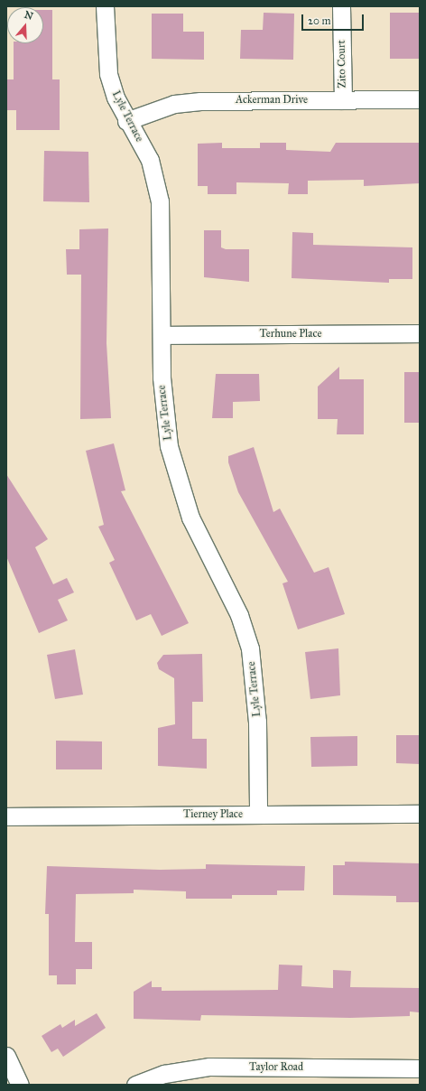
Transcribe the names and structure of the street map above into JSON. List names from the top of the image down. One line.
{"streets":{"street":["Zito Court","Ackerman Drive","Lyle Terrace","Terhune Place","Tierney Place","Taylor Road"]},"crossings":[["Zito Court","Ackerman Drive"],["Ackerman Drive","Lyle Terrace"],["Lyle Terrace","Terhune Place"],["Lyle Terrace","Tierney Place"]],"scale_bar":"20 m","north":"top"}
